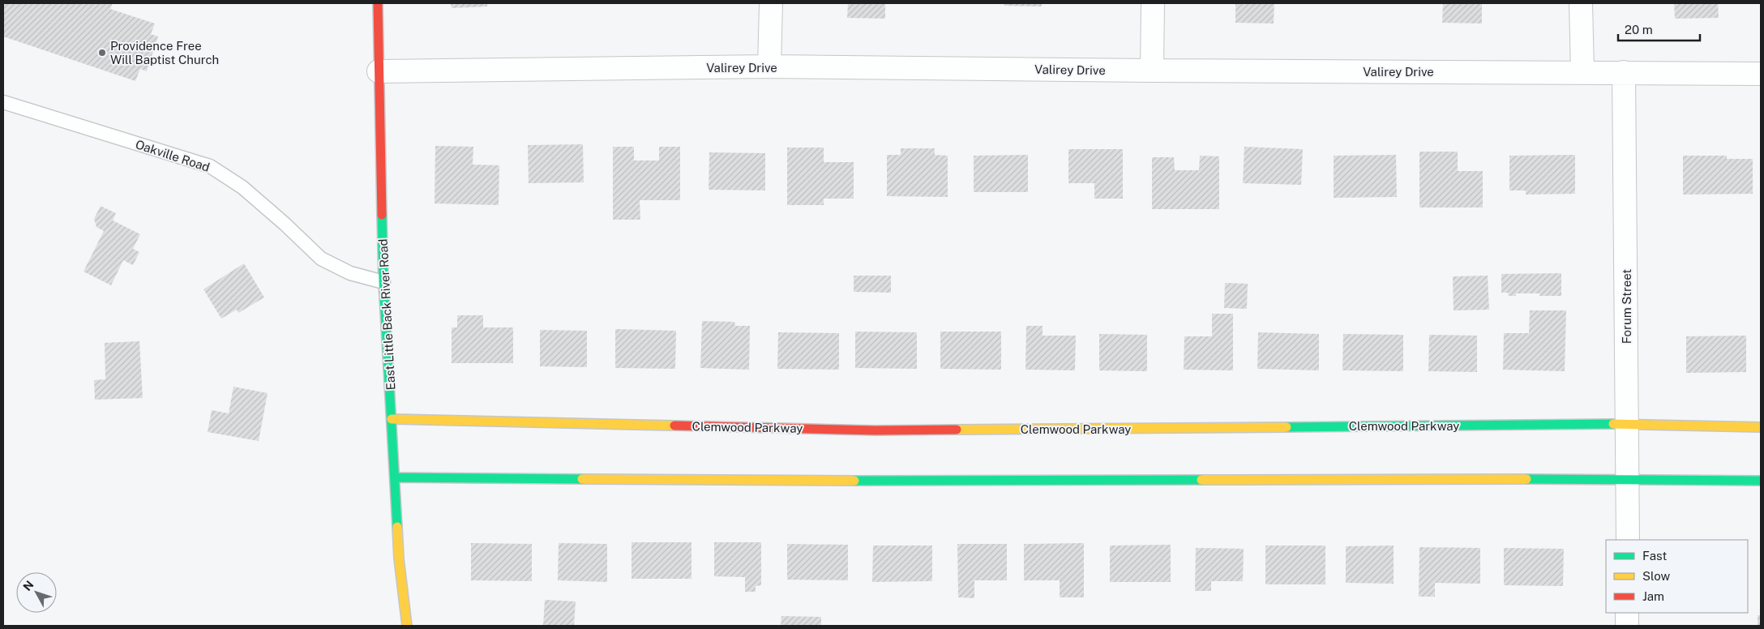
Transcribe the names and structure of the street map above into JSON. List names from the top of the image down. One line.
{"streets":{"street":["Valirey Drive","Forum Street","East Little Back River Road","Clemwood Parkway"],"lane":["Oakville Road"]},"crossings":[["Valirey Drive","Forum Street"],["Valirey Drive","East Little Back River Road"],["Oakville Road","East Little Back River Road"],["Forum Street","Clemwood Parkway"],["East Little Back River Road","Clemwood Parkway"]],"places":["Providence Free Will Baptist Church"],"legend":["Fast","Slow","Jam"],"scale_bar":"20 m","north":"top left"}
